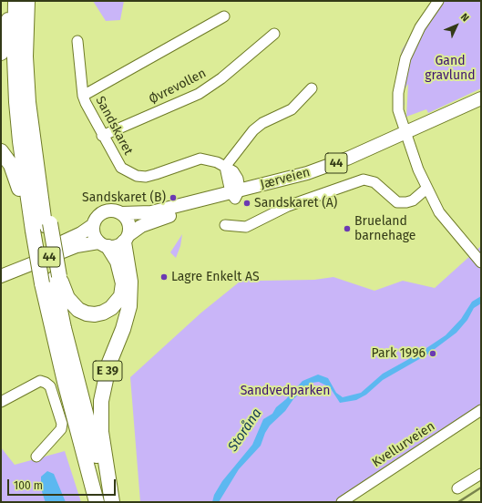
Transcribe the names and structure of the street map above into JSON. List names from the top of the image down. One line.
{"streets":{"highway":["E 39"],"main road":["44","Jærveien"],"street":["Øvrevollen","Sandskaret","Kvellurveien"]},"crossings":[["Øvrevollen","Sandskaret"],["Sandskaret","Jærveien"],["44","Jærveien"],["44","E 39"],["Jærveien","E 39"]],"water":["Storåna"],"parks":["Gand gravlund","Sandvedparken"],"places":["Sandskaret (B)","Sandskaret (A)","Brueland barnehage","Lagre Enkelt AS","Park 1996"],"scale_bar":"100 m","north":"top right"}
